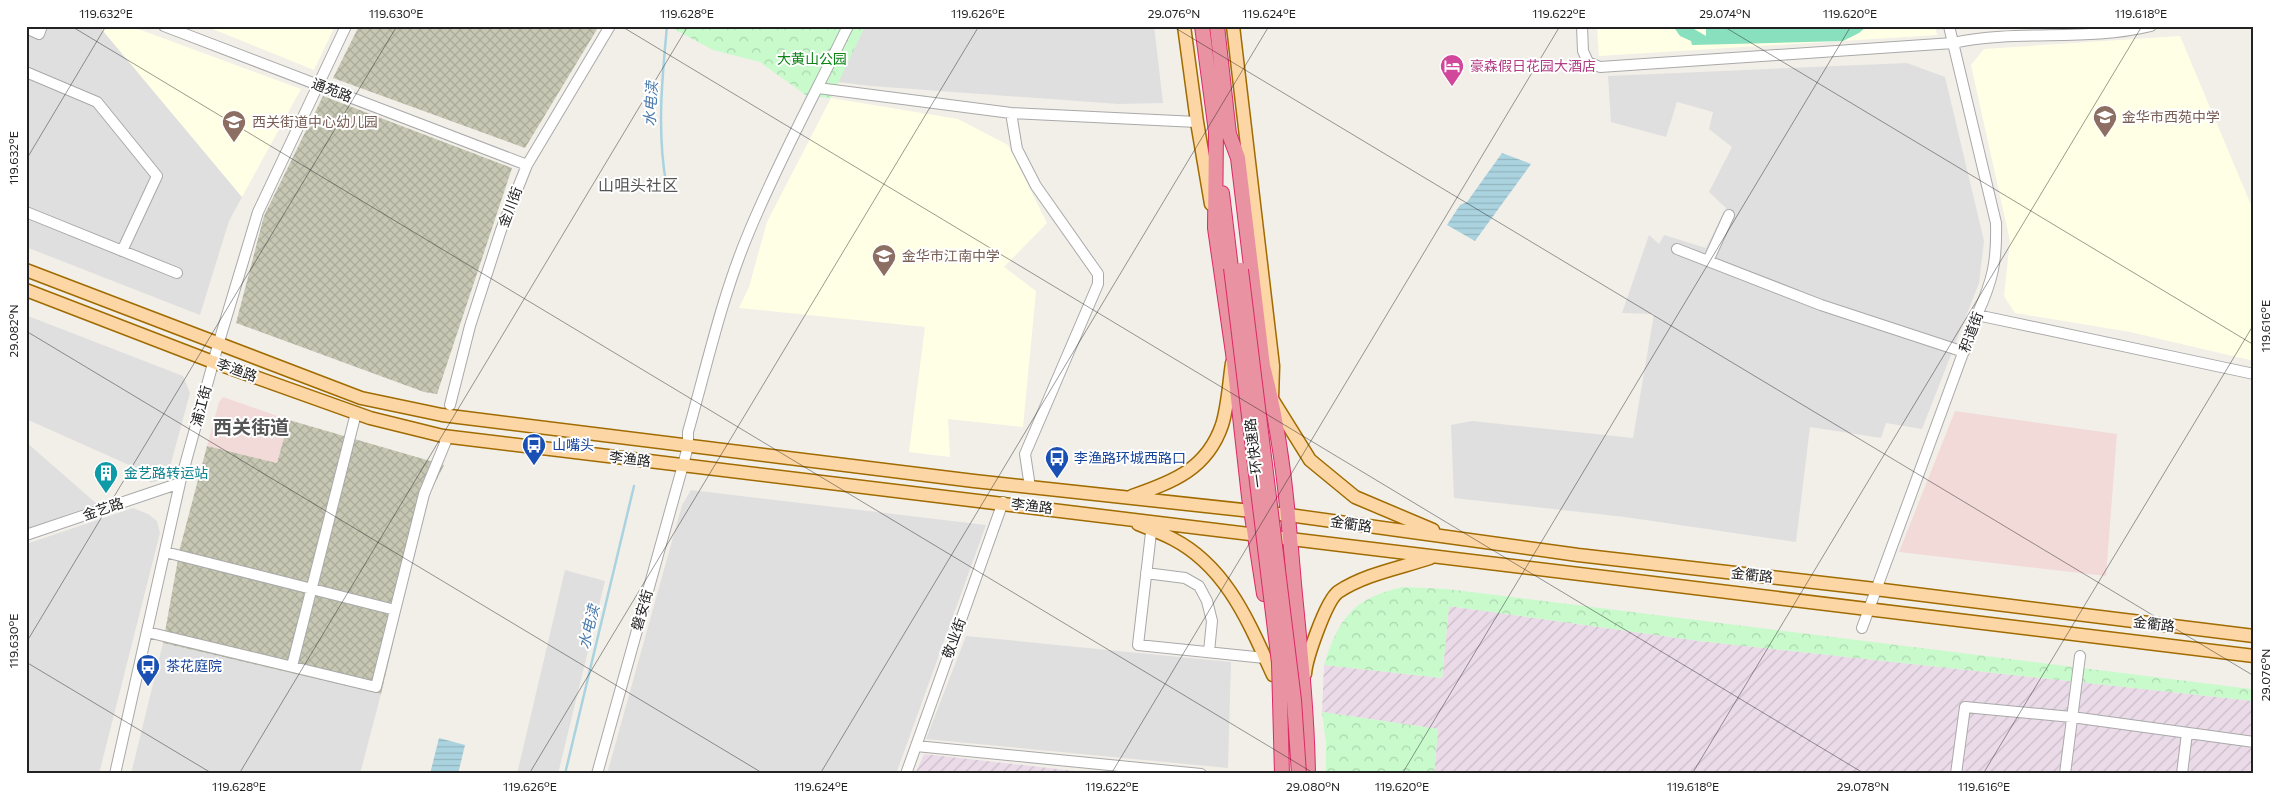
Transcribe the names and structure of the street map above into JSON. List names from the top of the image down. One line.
{"streets":{"highway":["一环快速路"],"main road":["李渔路","金衢路"],"street":["通苑路","金川街","积道街","浦江街","金艺路","磐安街","敬业街"]},"crossings":[["通苑路","金川街"],["通苑路","浦江街"],["积道街","金衢路"],["李渔路","浦江街"],["李渔路","金衢路"],["李渔路","磐安街"],["李渔路","敬业街"],["浦江街","金艺路"]],"districts":["山咀头社区","西关街道"],"water":["水电渎"],"parks":["大黄山公园"],"places":{"hotel":["豪森假日花园大酒店"],"school or university":["金华市西苑中学","西关街道中心幼儿园","金华市江南中学"],"bus stop":["山嘴头","李渔路环城西路口","茶花庭院"],"building":["金艺路转运站"]},"coordinates":["119.632°E","119.630°E","119.628°E","119.626°E","29.076°N","119.624°E","119.622°E","29.074°N","119.620°E","119.618°E","119.616°E","29.082°N","29.080°N","29.078°N"]}
